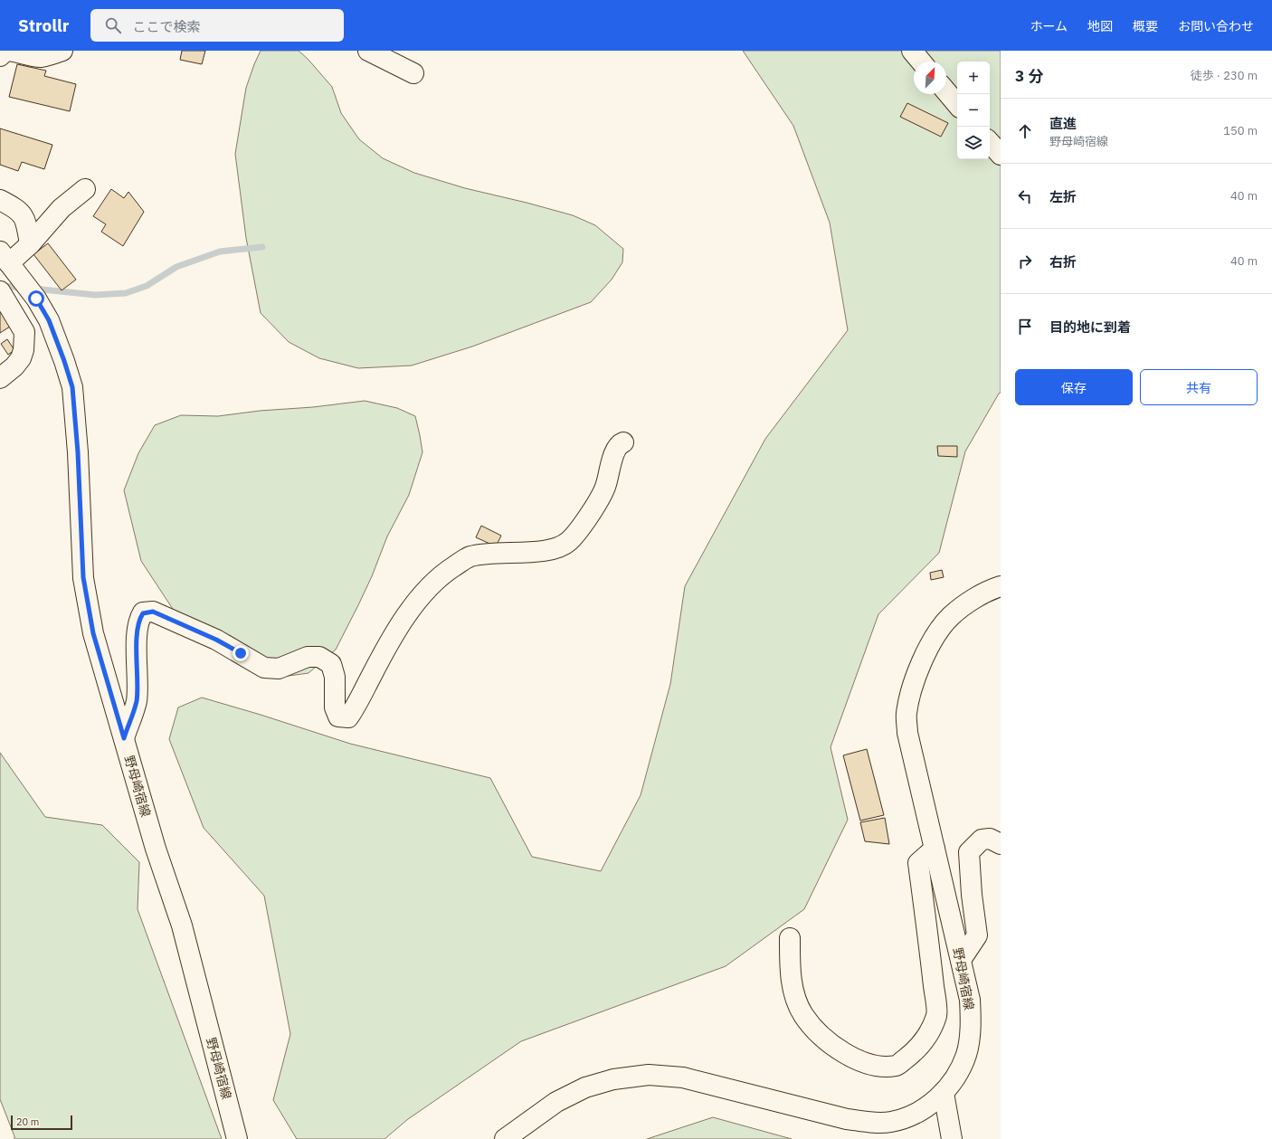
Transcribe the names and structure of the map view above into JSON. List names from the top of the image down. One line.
{"streets":{"main road":["野母崎宿線"]},"scale_bar":"20 m","north":"top right","page":{"header":"Strollr","search":"ここで検索","nav":["ホーム","地図","概要","お問い合わせ"],"heading":["3 分","徒歩 · 230 m"],"map_buttons":["+","−"],"list":[["直進","野母崎宿線","150 m"],["左折","40 m"],["右折","40 m"],"目的地に到着"],"buttons":["保存","共有"],"scale":"20 m"}}
